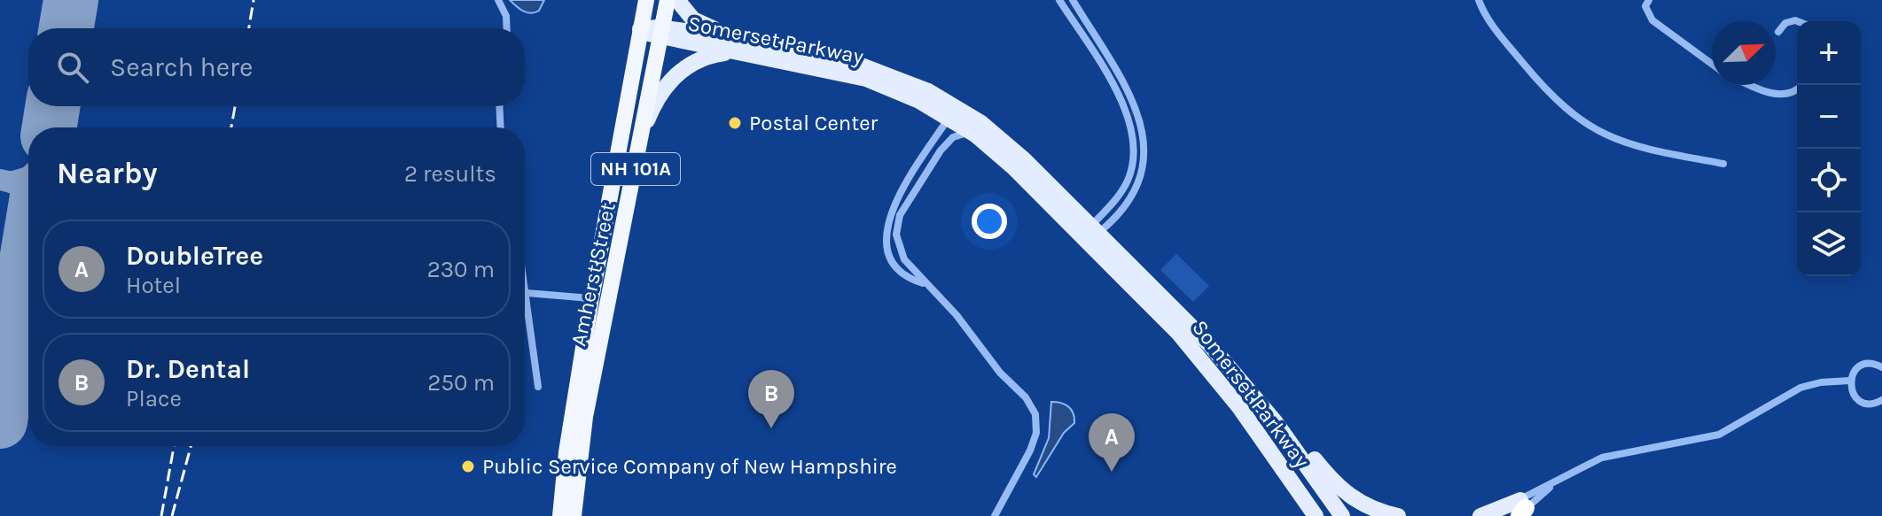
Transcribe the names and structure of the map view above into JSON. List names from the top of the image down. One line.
{"streets":{"highway":["NH 101A","Amherst Street"],"main road":["Somerset Parkway"]},"crossings":[["Somerset Parkway","Amherst Street"]],"places":["Postal Center","Public Service Company of New Hampshire"],"north":"top right","page":{"map_buttons":["+","−"],"search":"Search here","heading":["Nearby","2 results"],"list":[{"mark":"A","name":"DoubleTree","note":"Hotel","value":"230 m"},{"mark":"B","name":"Dr. Dental","note":"Place","value":"250 m"}],"pins":["B","A"]}}
